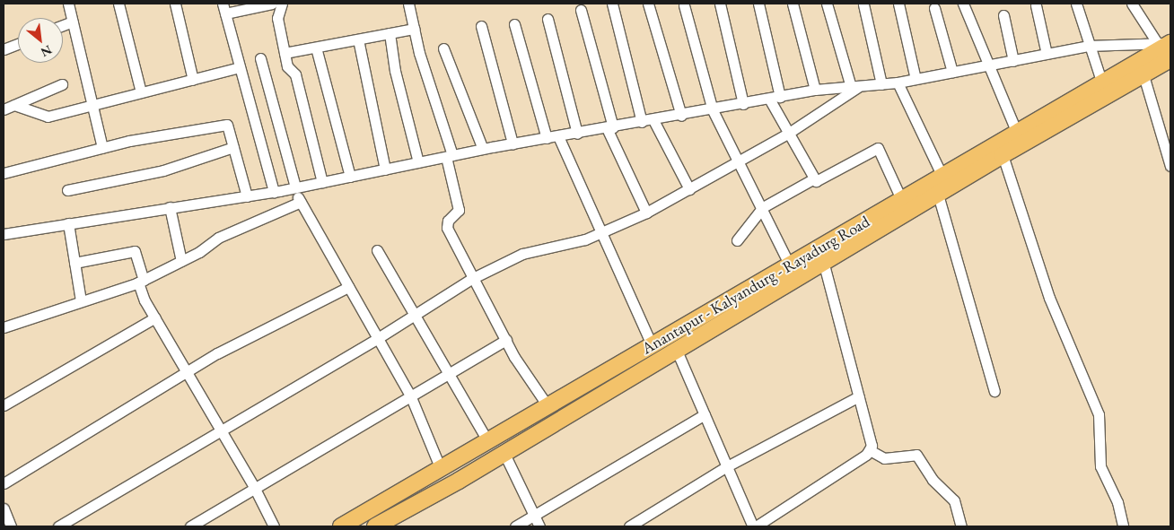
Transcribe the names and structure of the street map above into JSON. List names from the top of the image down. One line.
{"streets":{"highway":["Anantapur - Kalyandurg - Rayadurg Road"]},"north":"bottom right"}
